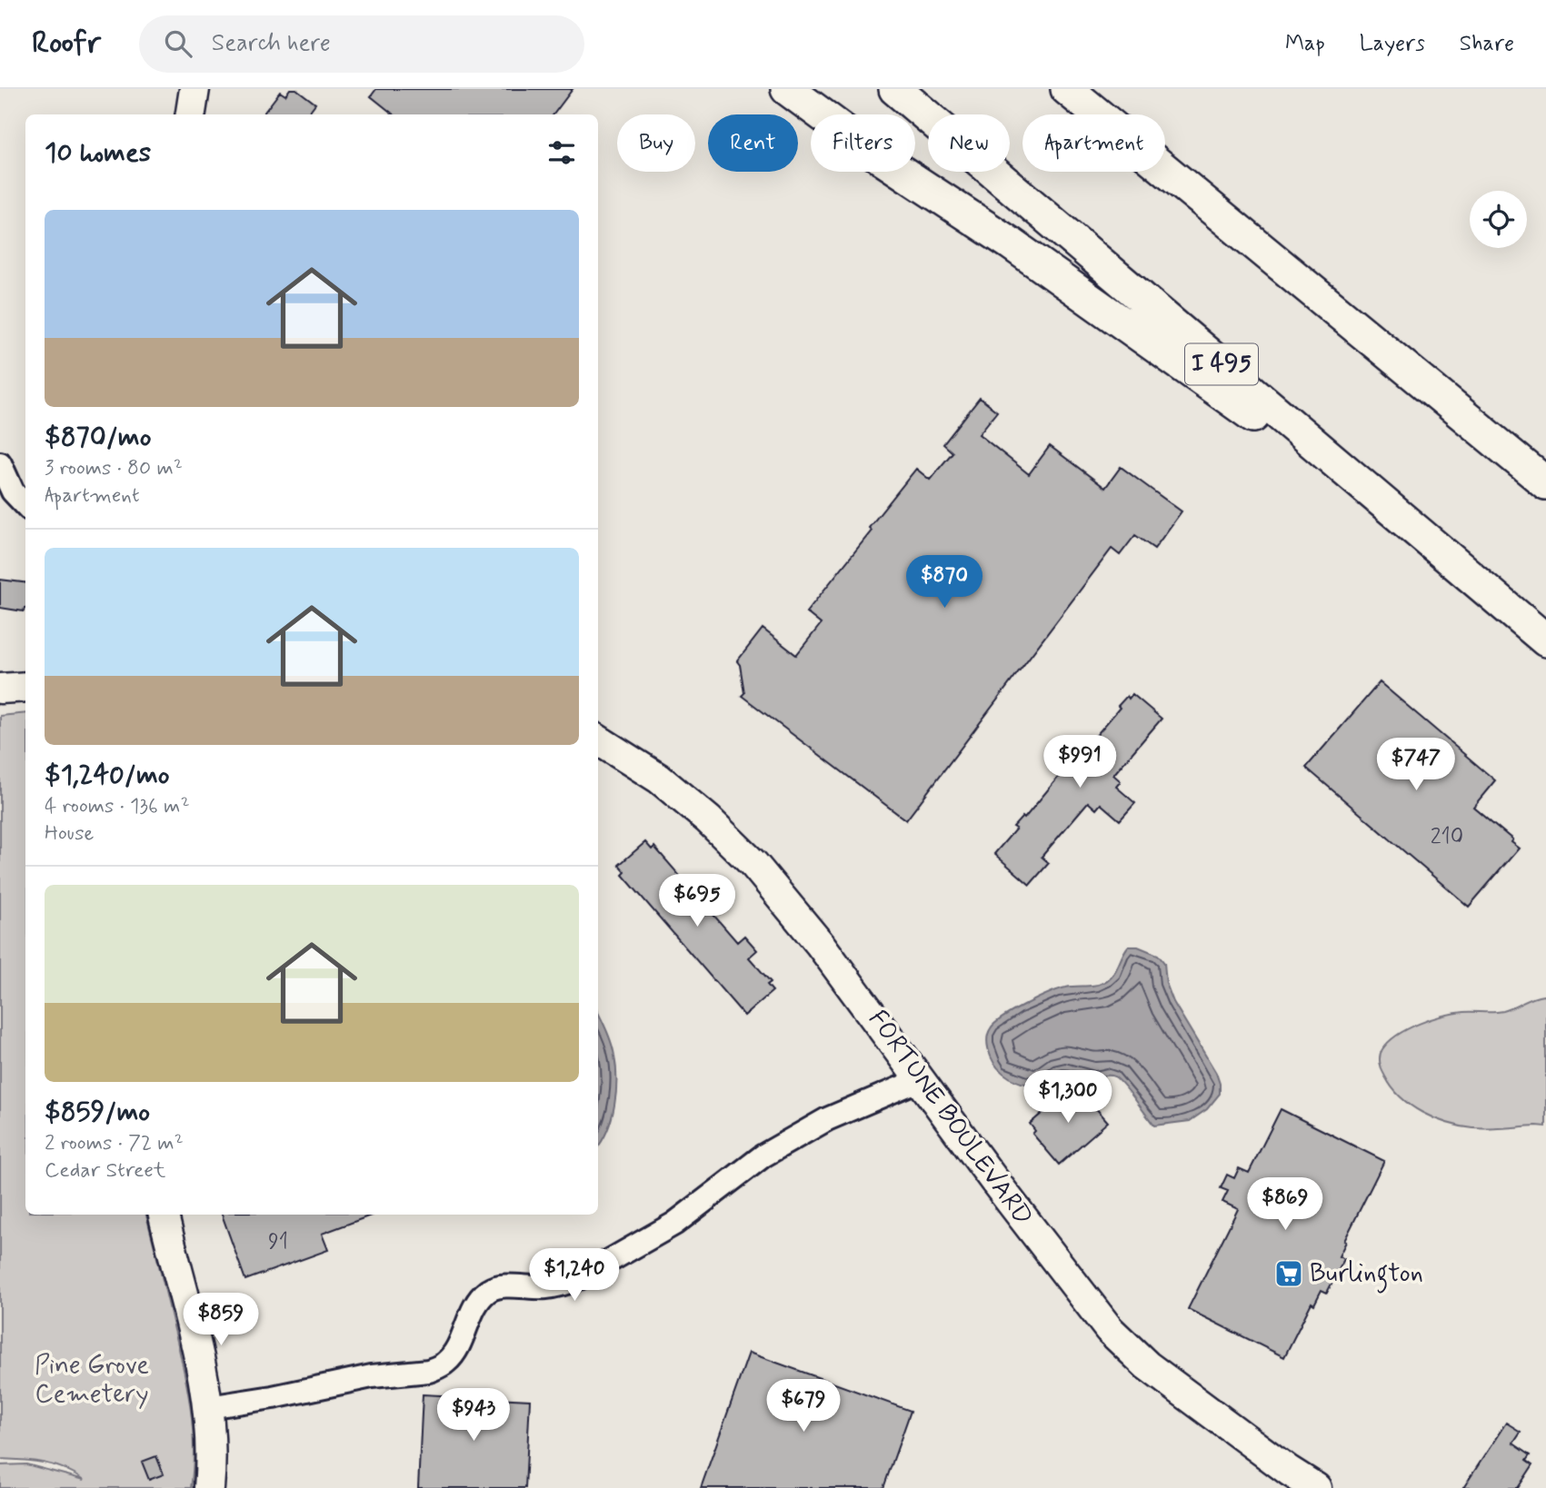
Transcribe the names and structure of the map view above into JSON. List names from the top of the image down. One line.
{"streets":{"highway":["I 495"],"main road":["FORTUNE BOULEVARD"]},"parks":["Pine Grove Cemetery"],"places":{"supermarket":["Burlington"]},"house_numbers":["210","91"],"page":{"header":"Roofr","search":"Search here","nav":["Map","Layers","Share"],"chip":["Buy","Rent","Filters","New","Apartment"],"heading":"10 homes","list":[{"name":"$870/mo","note":"3 rooms · 80 m² · Apartment"},{"name":"$1,240/mo","note":"4 rooms · 136 m² · House"},{"name":"$859/mo","note":"2 rooms · 72 m² · Cedar Street"}],"price":["$870","$991","$747","$695","$1,300","$869","$1,240","$859","$679","$943"]}}
